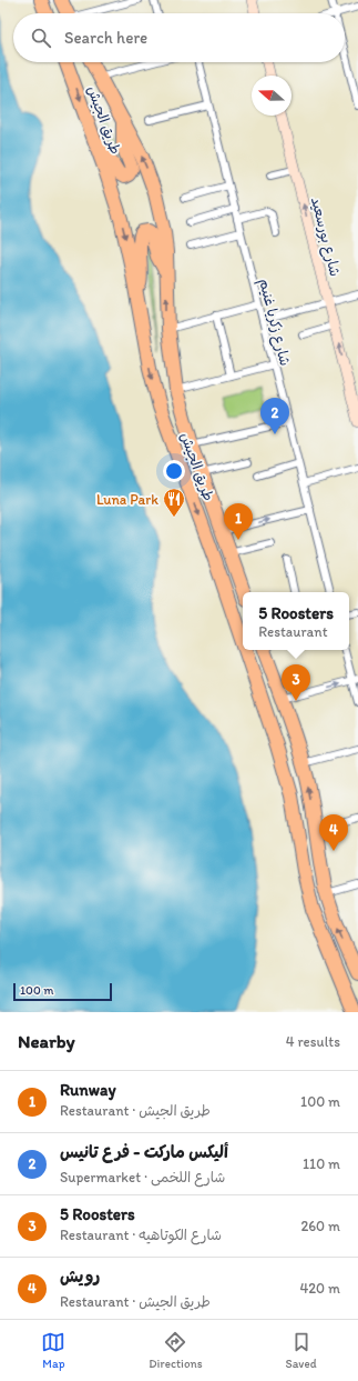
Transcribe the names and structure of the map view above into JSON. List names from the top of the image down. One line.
{"streets":{"highway":["طريق الجيش"],"main road":["شارع بورسعيد"],"street":["شارع زكريا غنيم"]},"one_way":["شارع بورسعيد"],"places":{"restaurant":["Luna Park"]},"scale_bar":"100 m","north":"left","page":{"search":"Search here","pins":["2","1","3","4"],"popup":["5 Roosters","Restaurant"],"scale":"100 m","heading":["Nearby","4 results"],"list":[{"mark":"1","name":"Runway","note":"Restaurant · طريق الجيش","value":"100 m"},{"mark":"2","name":"أليكس ماركت - فرع تانيس","note":"Supermarket · شارع اللخمى","value":"110 m"},{"mark":"3","name":"5 Roosters","note":"Restaurant · شارع الكوتاهيه","value":"260 m"},{"mark":"4","name":"رويش","note":"Restaurant · طريق الجيش","value":"420 m"}],"nav":["Map","Directions","Saved"]}}
